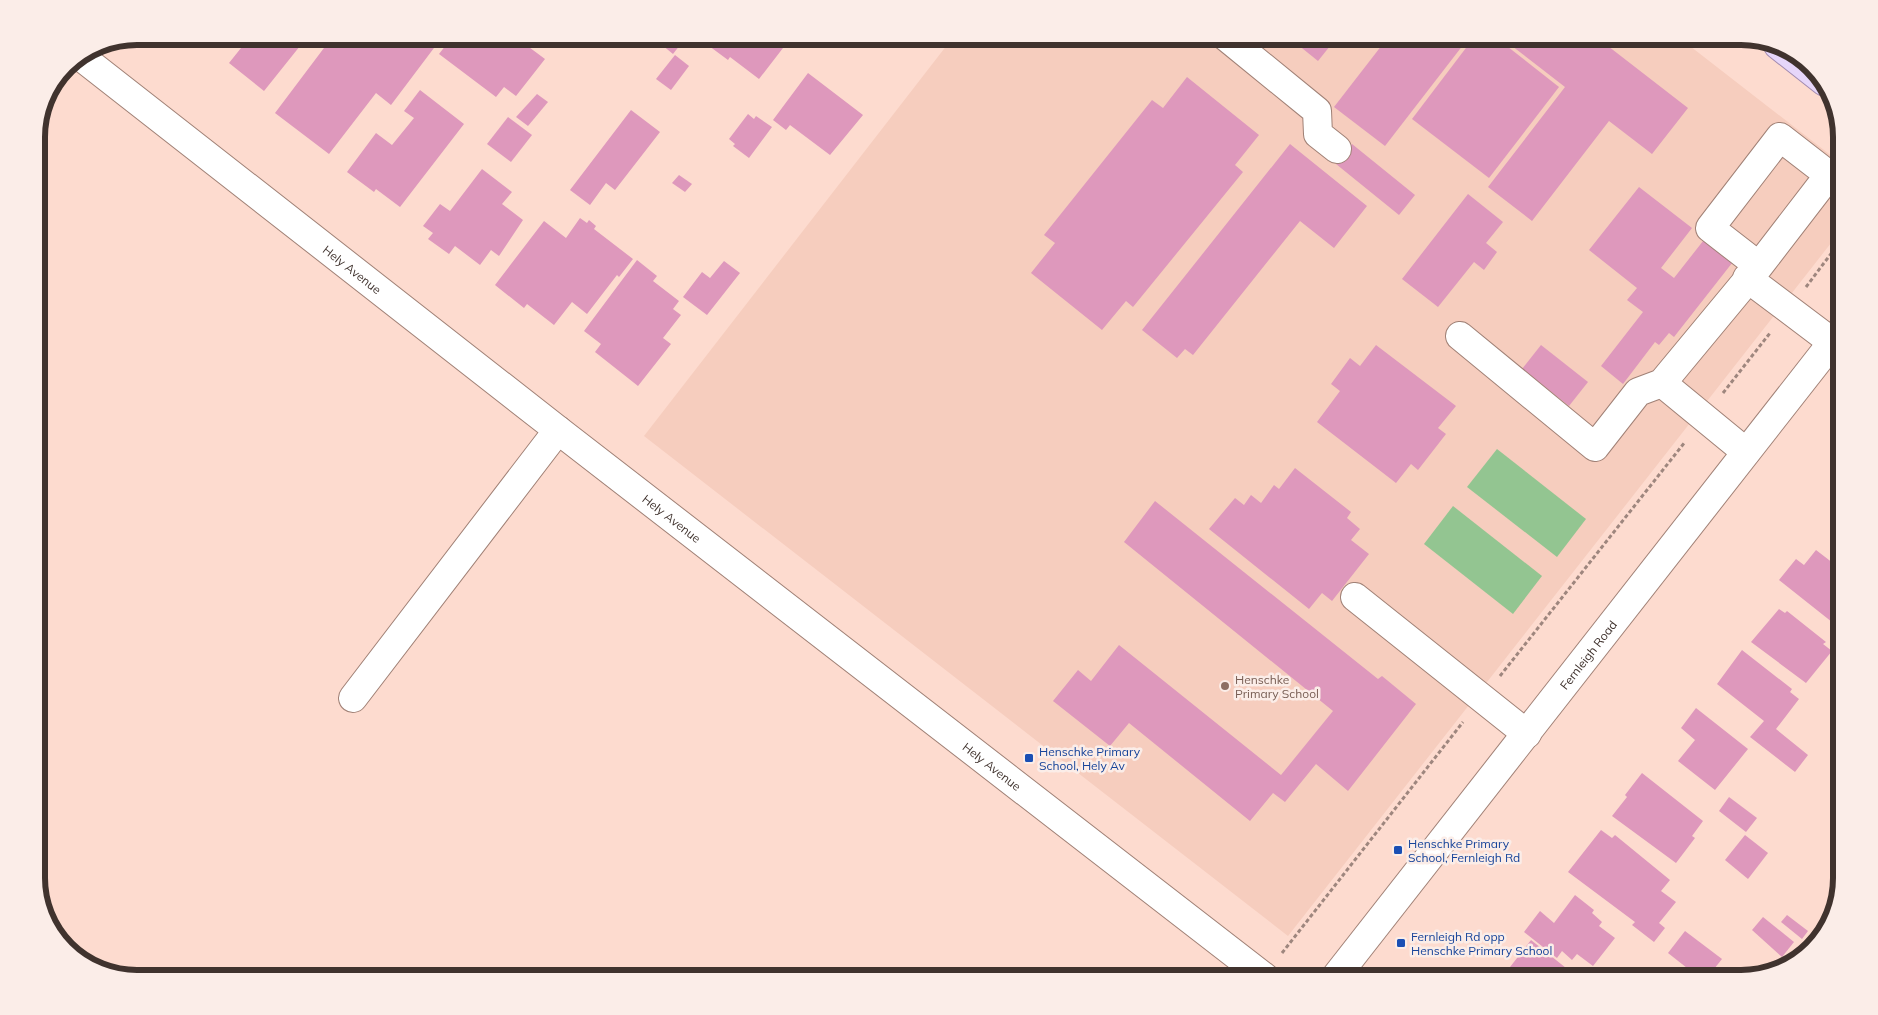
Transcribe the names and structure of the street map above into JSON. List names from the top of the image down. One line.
{"streets":{"street":["Hely Avenue","Fernleigh Road"]},"places":{"other":["Henschke Primary School"],"transit":["Henschke Primary School, Hely Av","Henschke Primary School, Fernleigh Rd","Fernleigh Rd opp Henschke Primary School"]}}
